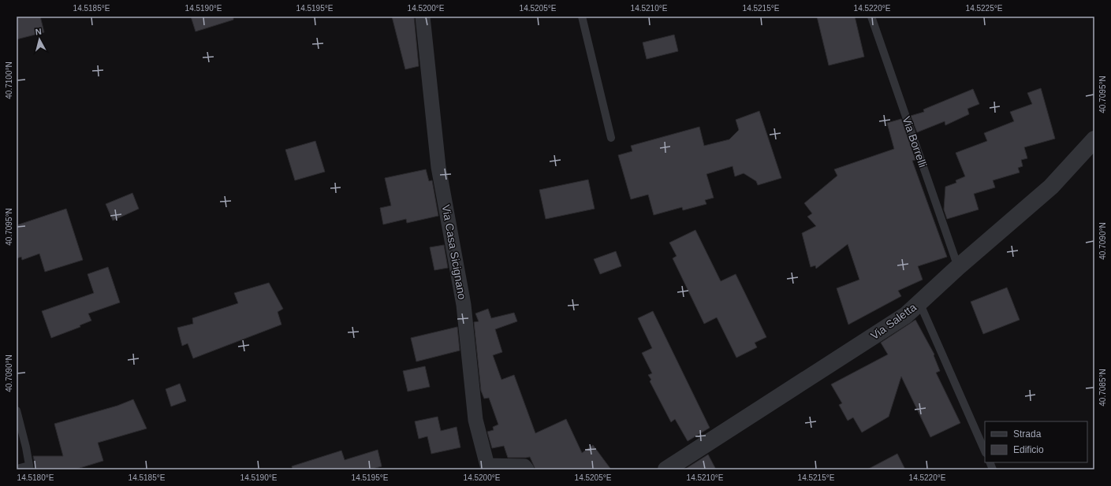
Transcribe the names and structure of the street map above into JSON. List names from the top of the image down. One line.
{"streets":{"street":["Via Casa Sicignano","Via Saletta"],"lane":["Via Borrelli"]},"crossings":[["Via Borrelli","Via Saletta"]],"legend":["Strada","Edificio"],"north":"top","coordinates":["14.5185°E","14.5190°E","14.5195°E","14.5200°E","14.5205°E","14.5210°E","14.5215°E","14.5220°E","14.5225°E","40.7100°N","40.7095°N","40.7090°N","40.7085°N","14.5180°E"]}
